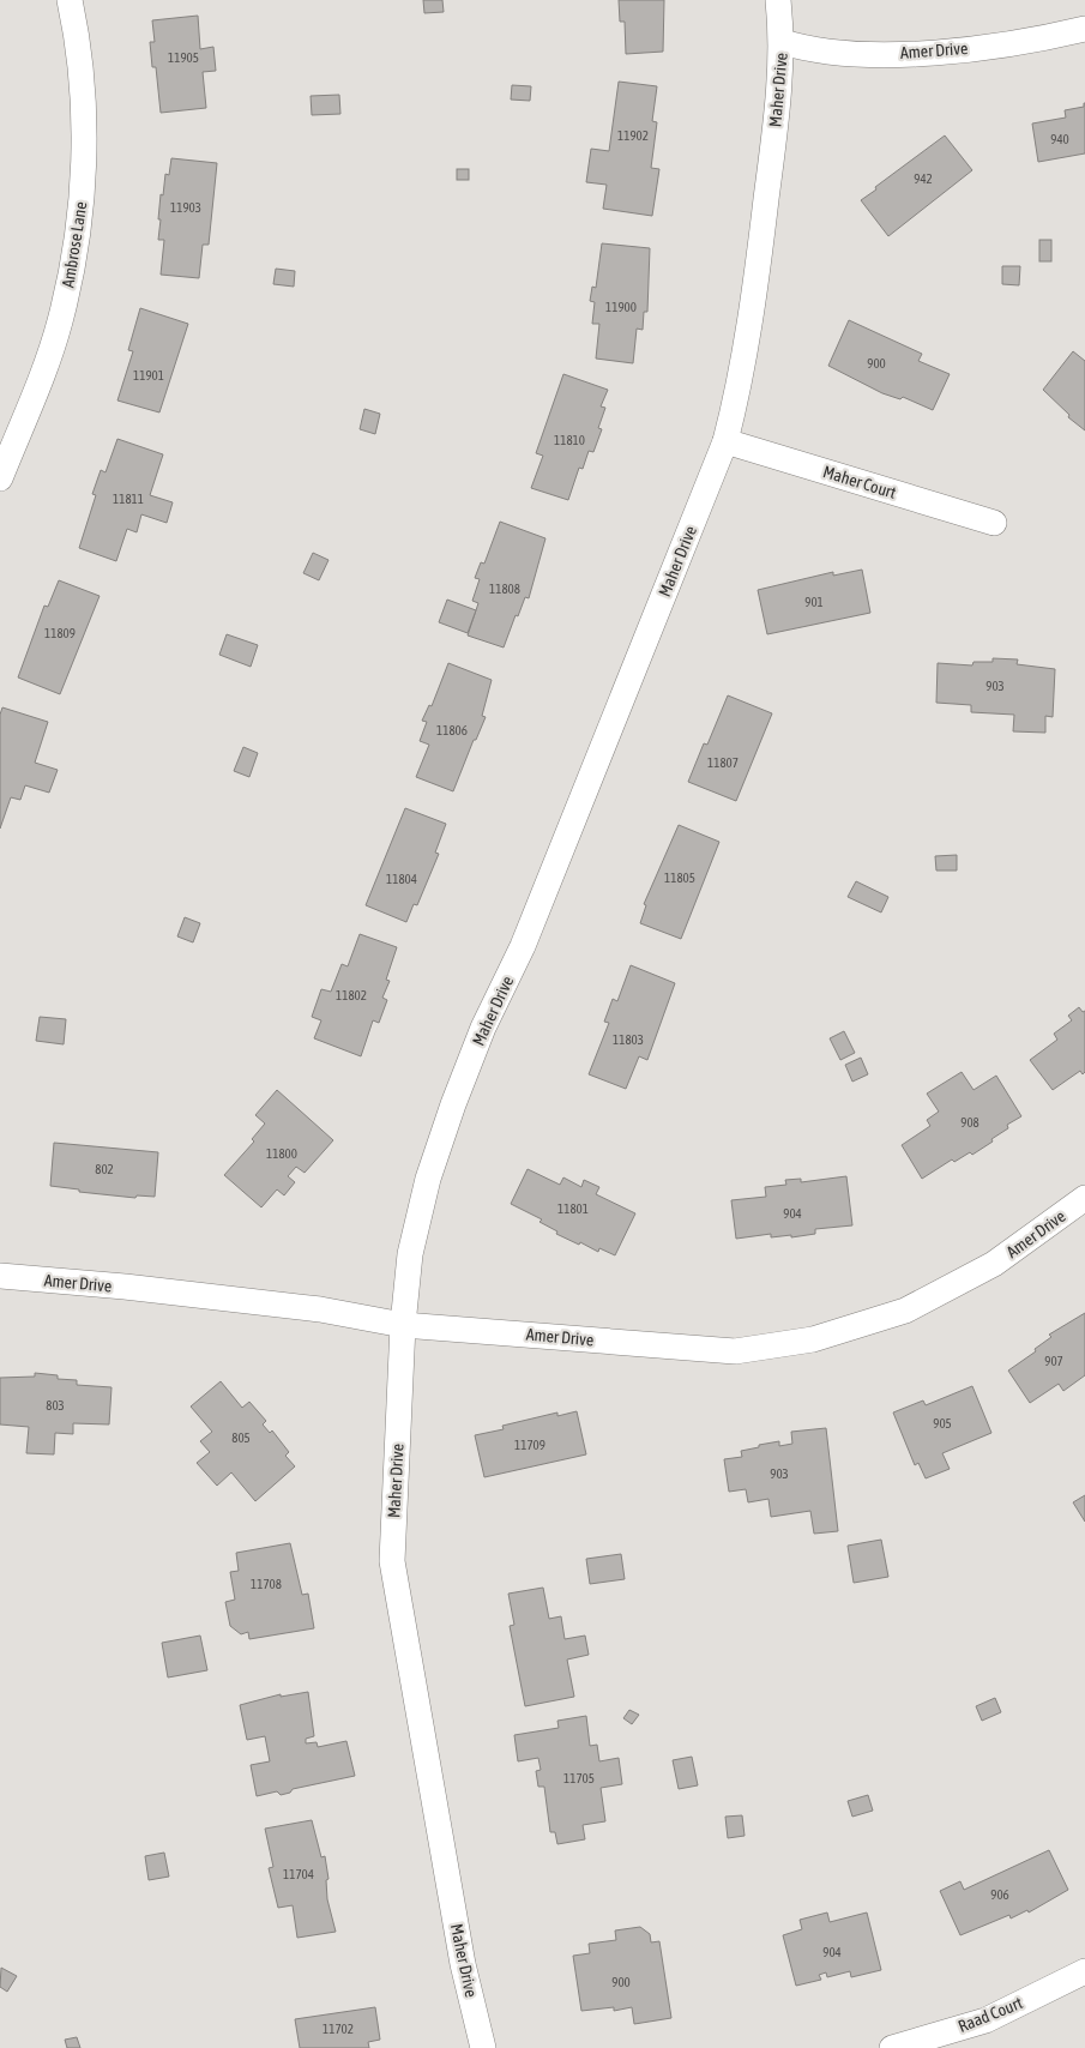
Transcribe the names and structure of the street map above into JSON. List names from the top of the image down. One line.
{"streets":{"street":["Amer Drive","Maher Drive","Ambrose Lane","Maher Court","Raad Court"]},"crossings":[["Amer Drive","Maher Drive"],["Maher Drive","Maher Court"]],"house_numbers":["11905","11902","940","942","11903","11900","900","11901","11810","11811","11808","901","11809","903","11806","11807","11805","11804","11802","11803","908","11800","802","11801","904","907","803","905","805","11709","903","11708","11705","11704","906","904","900","11702"]}
